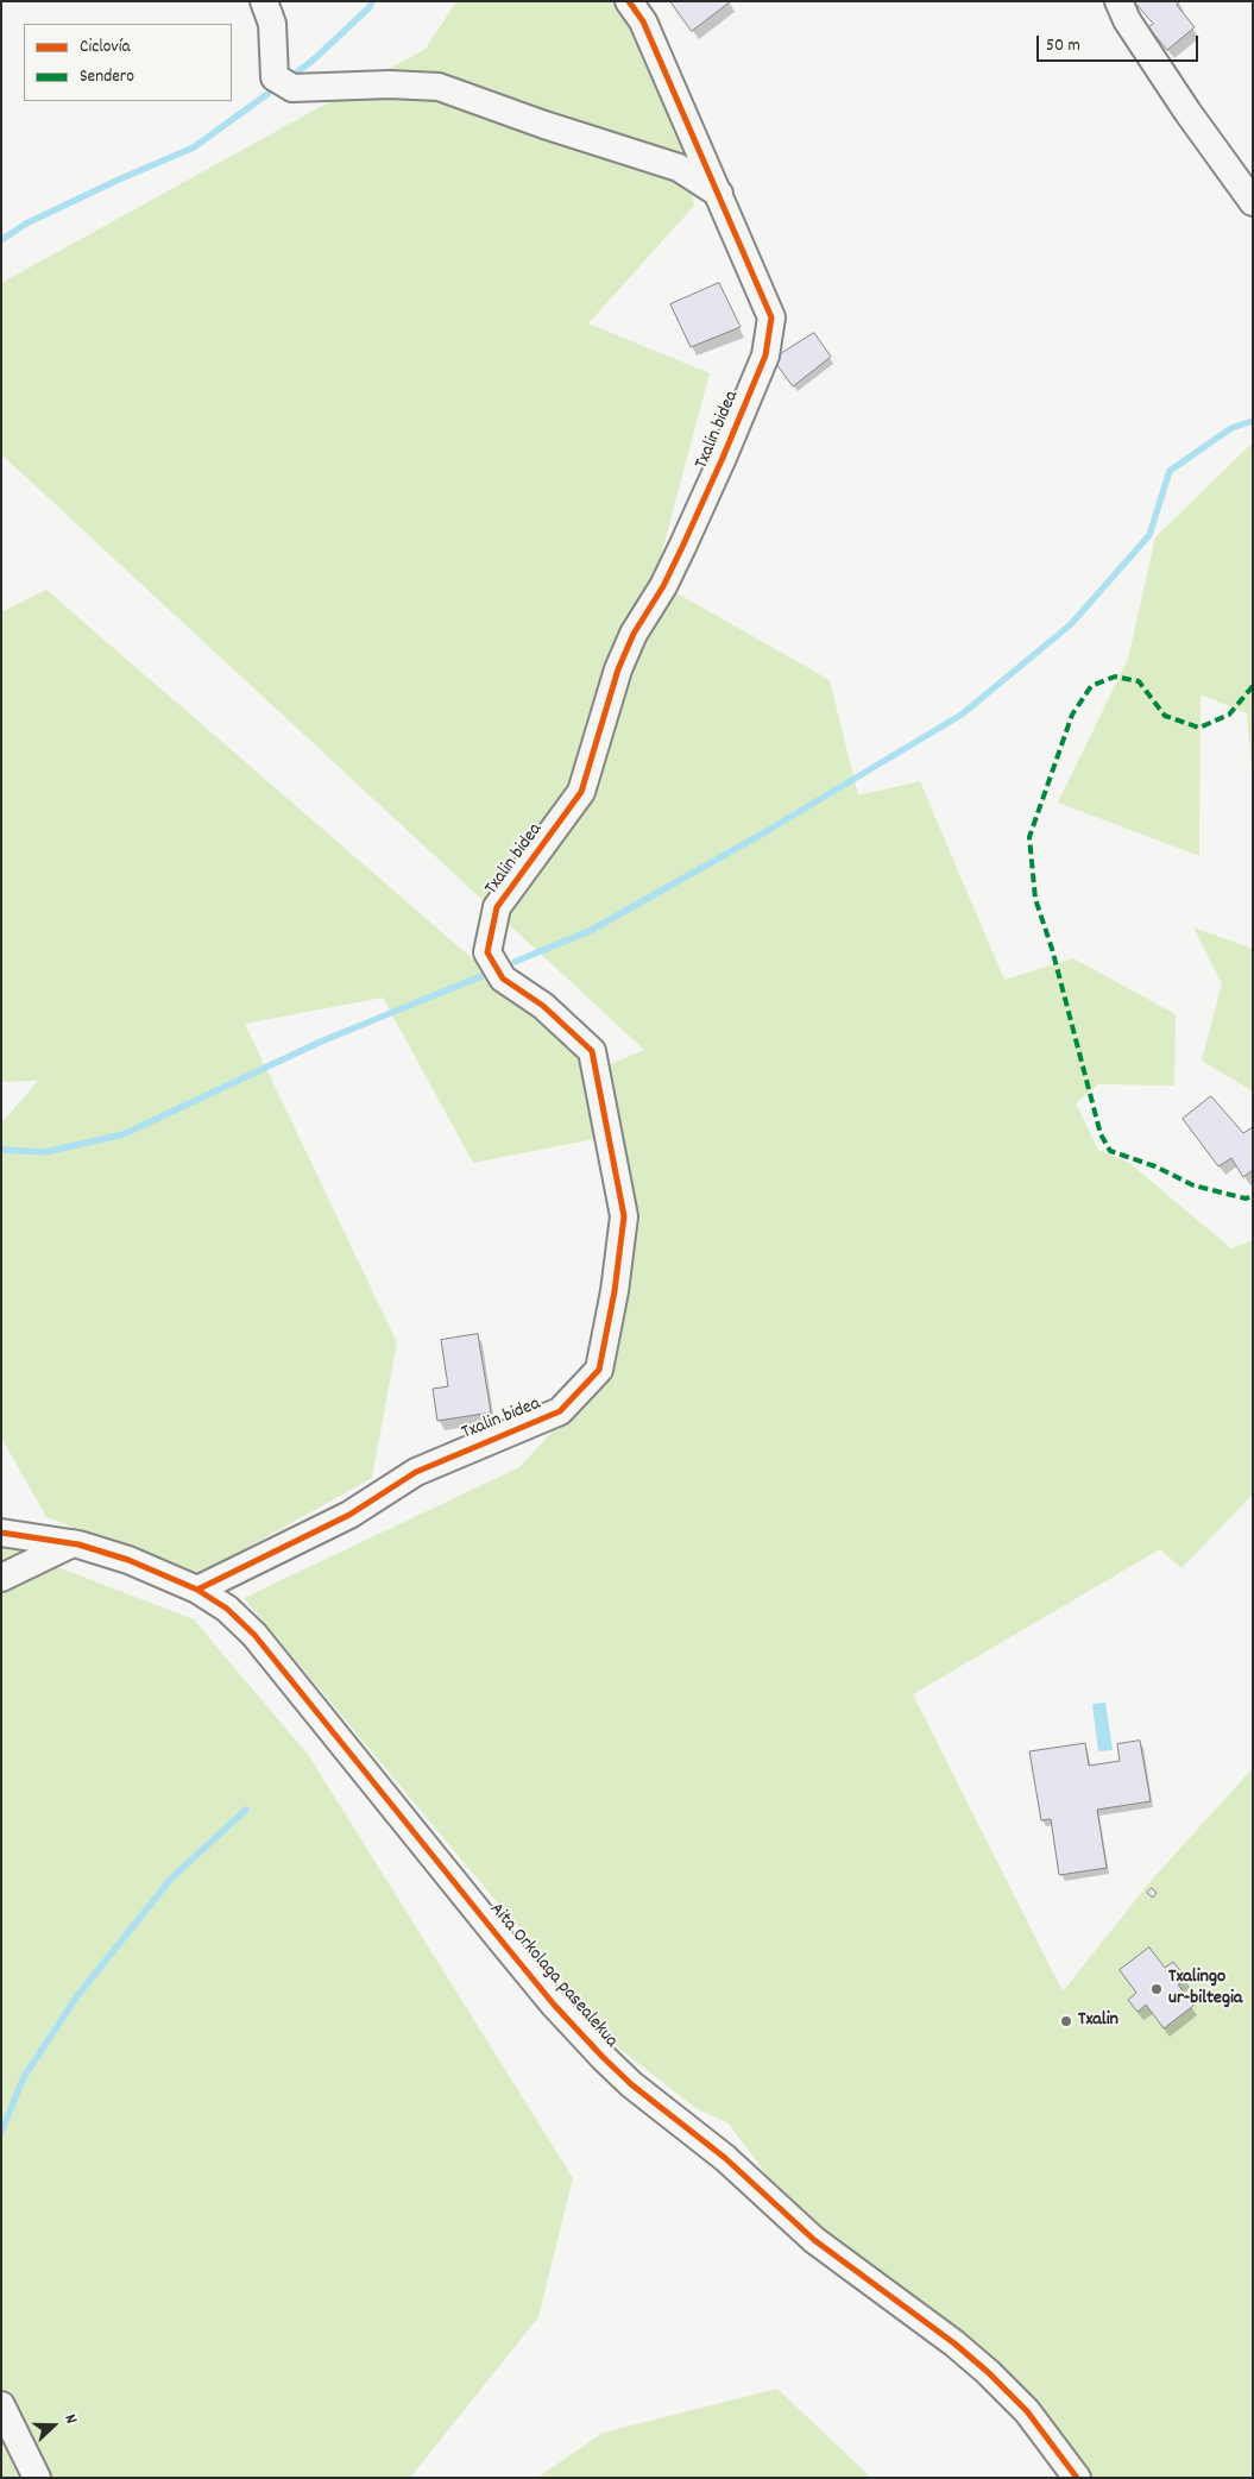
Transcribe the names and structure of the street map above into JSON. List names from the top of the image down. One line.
{"streets":{"street":["Txalin bidea","Aita Orkolaga pasealekua"]},"crossings":[["Txalin bidea","Aita Orkolaga pasealekua"]],"places":["Txalingo ur-biltegia","Txalin"],"legend":["Ciclovía","Sendero"],"scale_bar":"50 m","north":"right"}
